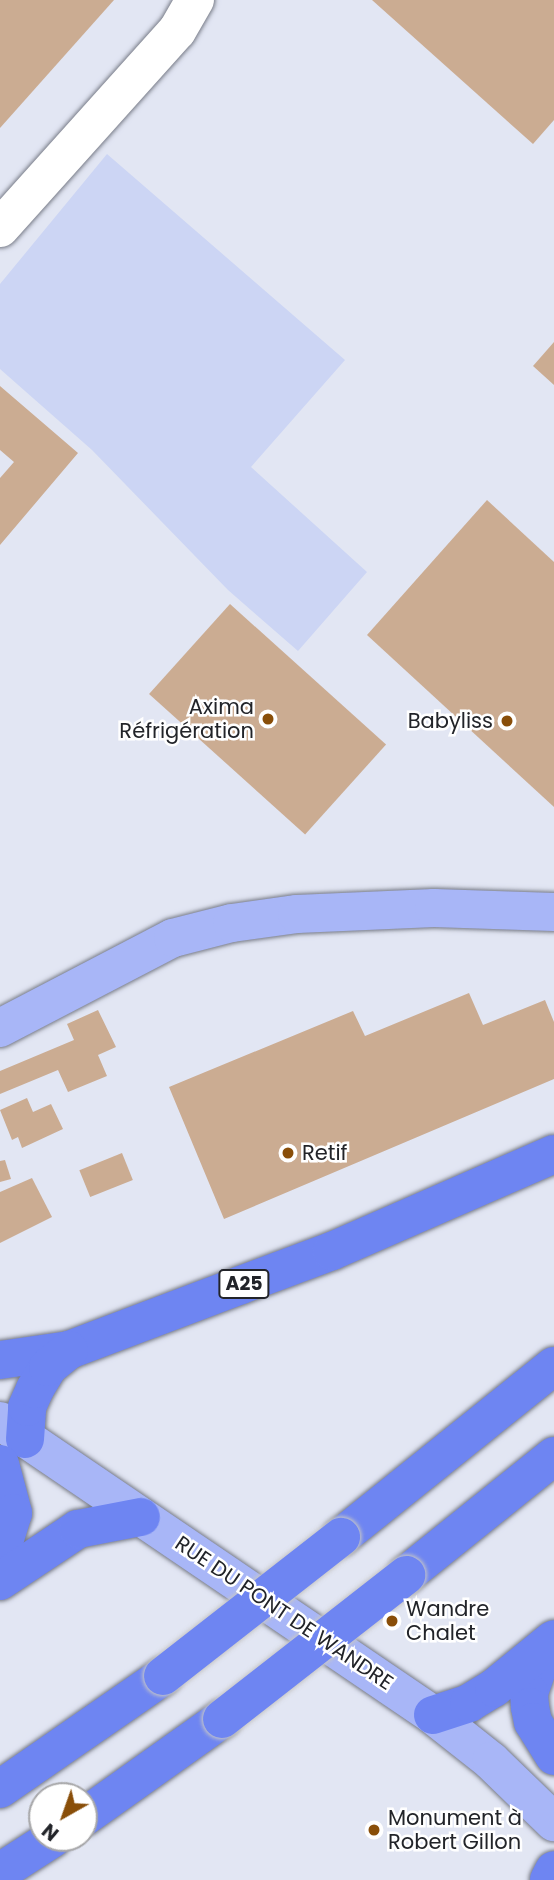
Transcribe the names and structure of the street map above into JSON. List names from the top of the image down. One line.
{"streets":{"highway":["A25"],"main road":["RUE DU PONT DE WANDRE"]},"crossings":[["A25","RUE DU PONT DE WANDRE"]],"places":["Axima Réfrigération","Babyliss","Retif","Wandre Chalet","Monument à Robert Gillon"],"north":"bottom left"}
